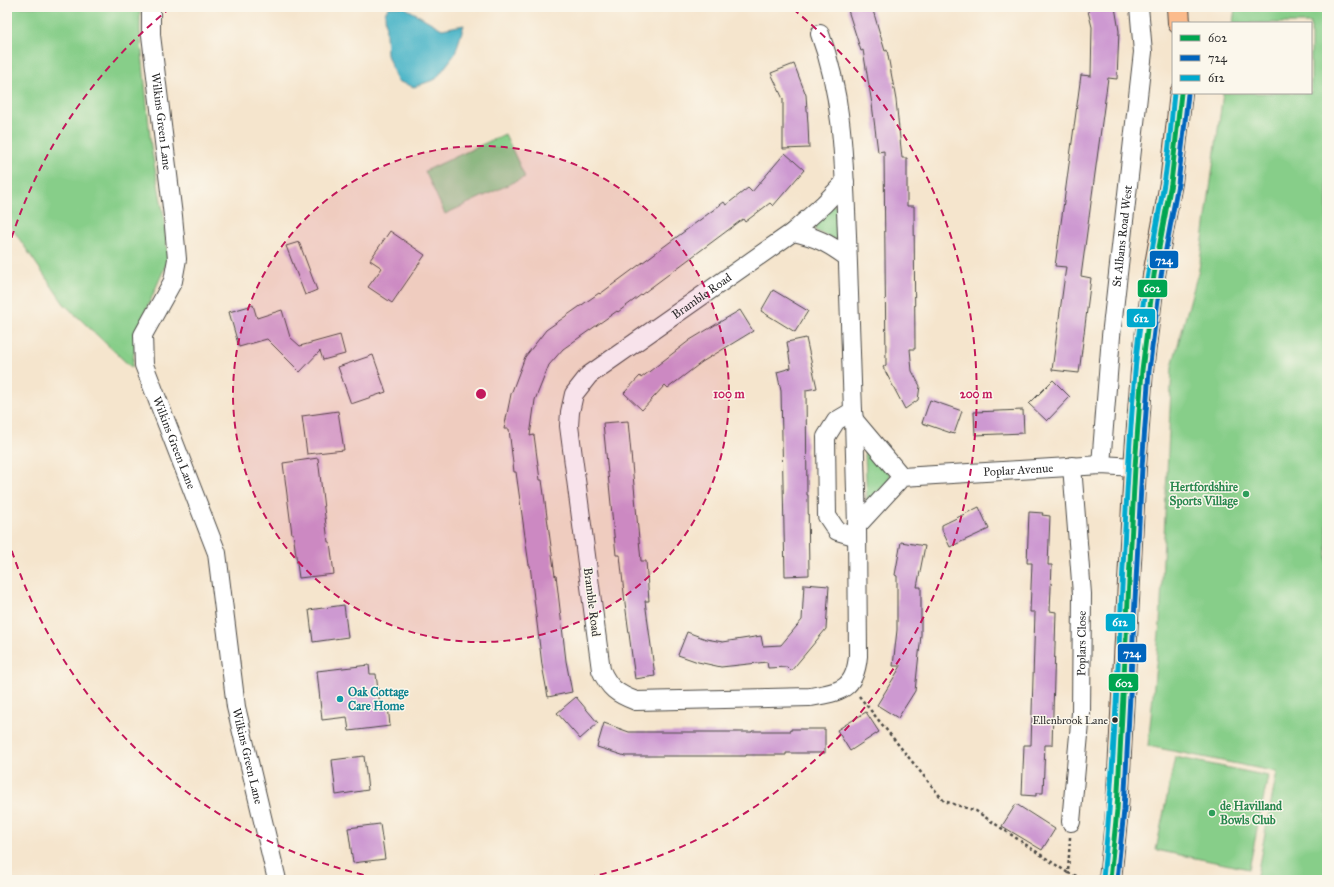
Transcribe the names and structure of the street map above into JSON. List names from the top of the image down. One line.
{"streets":{"street":["Wilkins Green Lane","St Albans Road West","Bramble Road","Poplar Avenue","Poplars Close"]},"crossings":[["St Albans Road West","Poplar Avenue"],["Poplar Avenue","Poplars Close"]],"places":["Hertfordshire Sports Village","Oak Cottage Care Home","Ellenbrook Lane","de Havilland Bowls Club"],"lines":["transit line 602","transit line 724","transit line 612"],"legend":["602","724","612"],"rings":["100 m","200 m"]}
